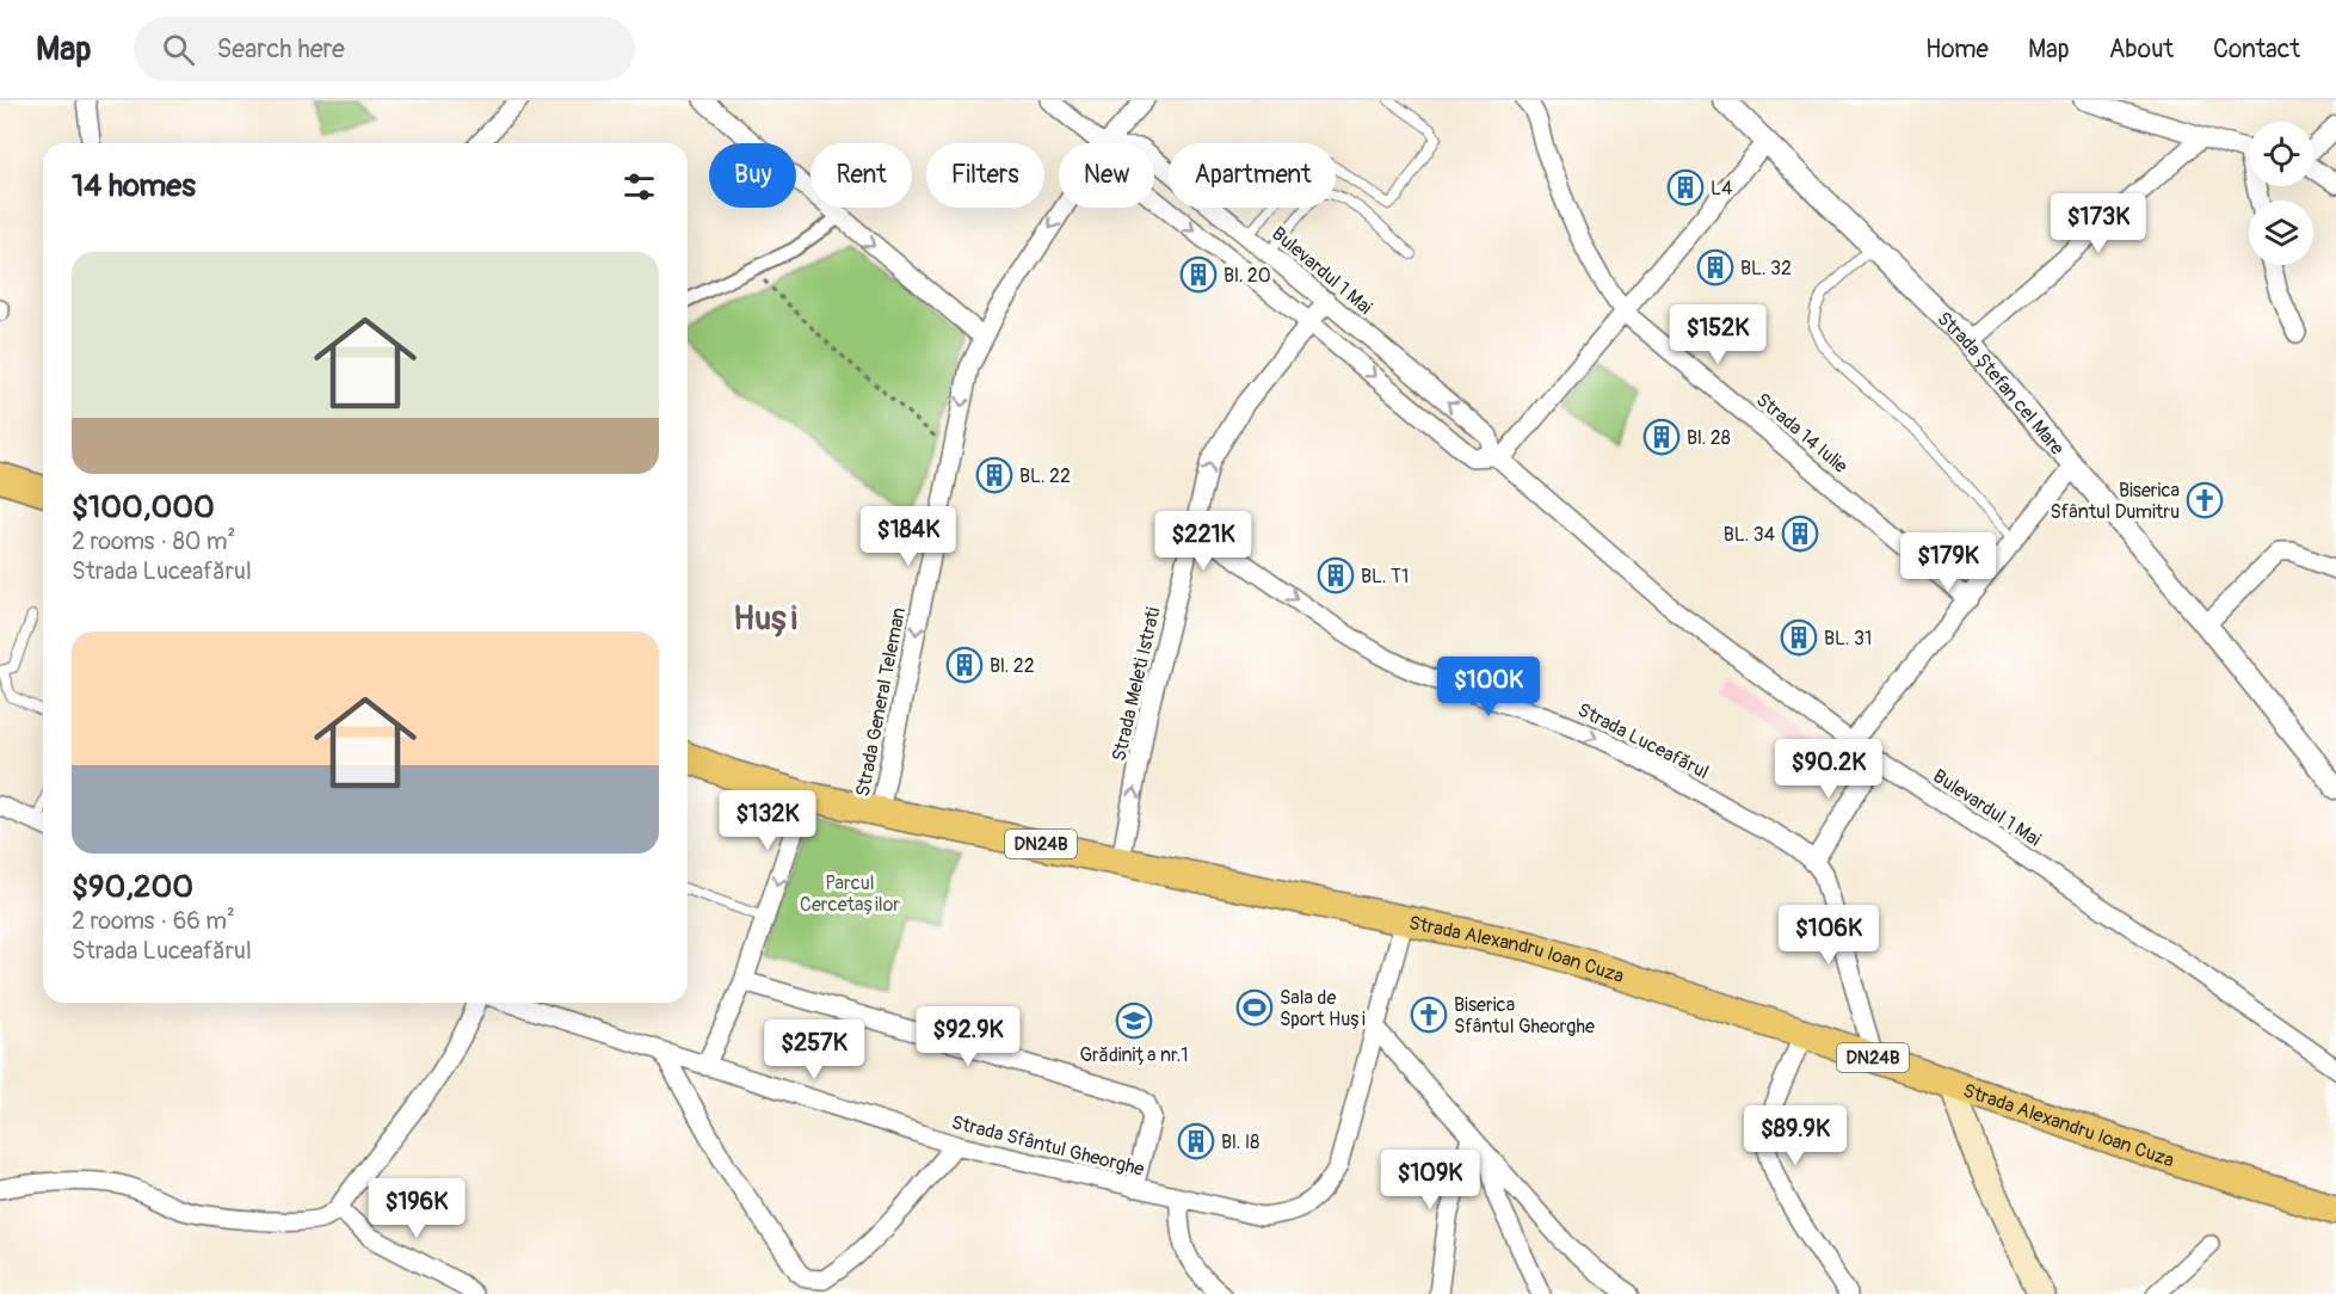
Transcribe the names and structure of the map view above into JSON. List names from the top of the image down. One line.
{"streets":{"highway":["DN24B","Strada Alexandru Ioan Cuza"],"street":["Bulevardul 1 Mai","Strada Ștefan cel Mare","Strada 14 Iulie","Strada Meleti Istrati","Strada General Teleman","Strada Luceafărul","Strada Sfântul Gheorghe"]},"crossings":[["Bulevardul 1 Mai","Strada Meleti Istrati"],["Strada Meleti Istrati","Strada Luceafărul"],["Strada Meleti Istrati","Strada Alexandru Ioan Cuza"],["Strada General Teleman","Strada Alexandru Ioan Cuza"],["Strada Alexandru Ioan Cuza","Strada Sfântul Gheorghe"]],"one_way":["Strada Meleti Istrati","Strada General Teleman","Strada Luceafărul"],"districts":["Huși"],"parks":["Parcul Cercetașilor"],"places":{"building":["L4","BL. 32","Bl. 20","Bl. 28","BL. 22","BL. 34","BL. T1","BL. 31","Bl. 22","Bl. I8"],"church":["Biserica Sfântul Dumitru","Biserica Sfântul Gheorghe"],"sports":["Sala de Sport Huși"],"school or university":["Grădinița nr.1"]},"page":{"header":"Map","search":"Search here","nav":["Home","Map","About","Contact"],"chip":["Buy","Rent","Filters","New","Apartment"],"heading":"14 homes","price":["$173K","$152K","$184K","$221K","$179K","$100K","$90.2K","$132K","$106K","$92.9K","$257K","$89.9K","$109K","$196K"],"list":[{"name":"$100,000","note":"2 rooms · 80 m² · Strada Luceafărul"},{"name":"$90,200","note":"2 rooms · 66 m² · Strada Luceafărul"}]}}
